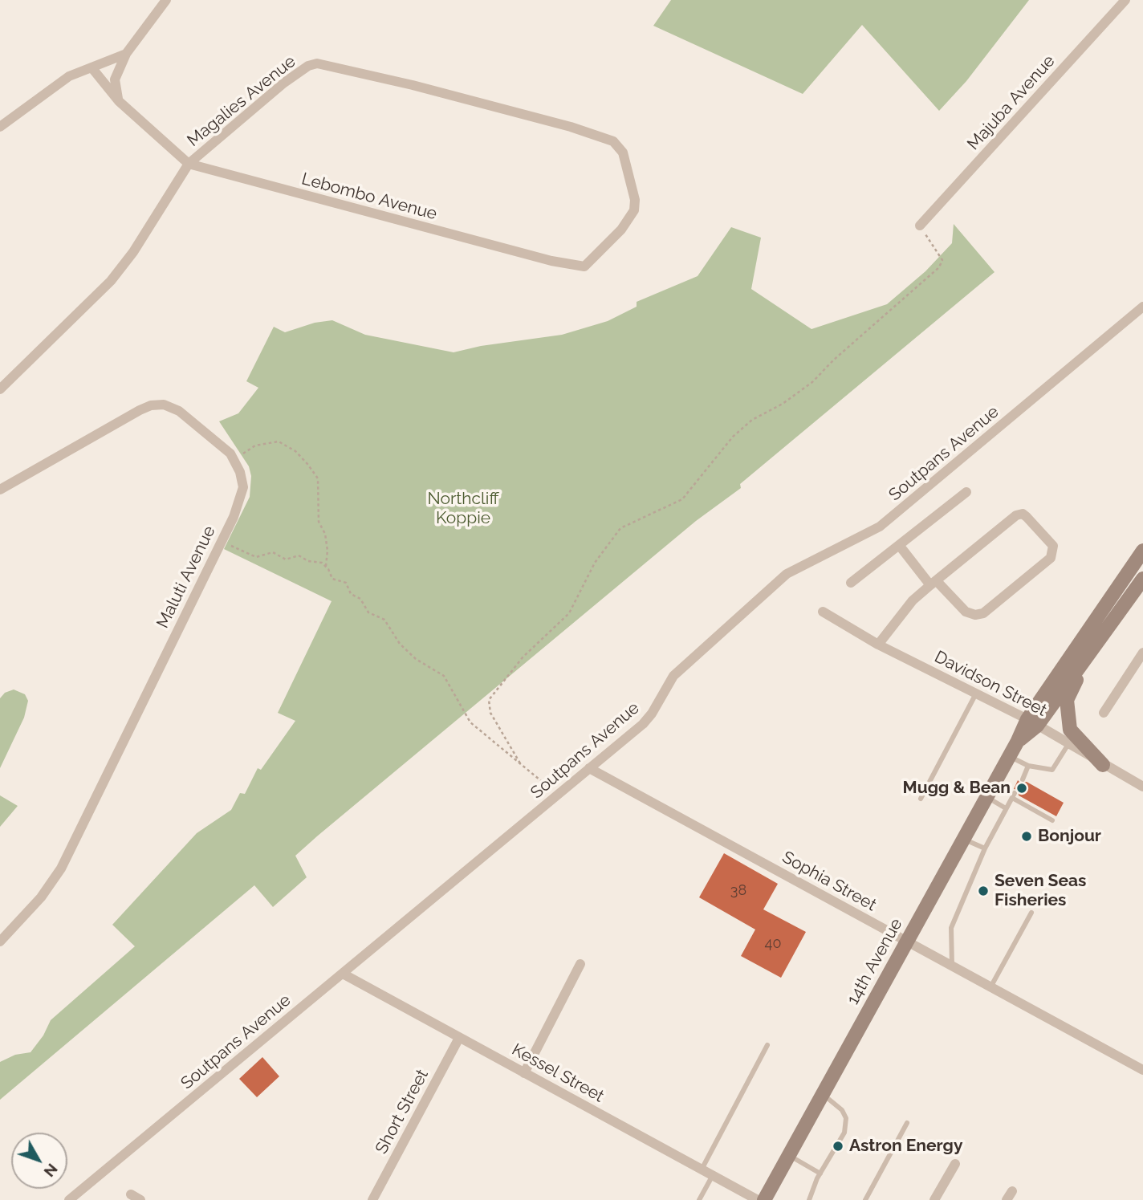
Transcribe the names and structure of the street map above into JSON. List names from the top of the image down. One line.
{"streets":{"main road":["14th Avenue"],"street":["Magalies Avenue","Majuba Avenue","Lebombo Avenue","Soutpans Avenue","Maluti Avenue","Davidson Street","Sophia Street","Kessel Street","Short Street"]},"crossings":[["Magalies Avenue","Lebombo Avenue"],["Soutpans Avenue","Sophia Street"],["Soutpans Avenue","Kessel Street"],["Davidson Street","14th Avenue"],["Sophia Street","14th Avenue"],["Kessel Street","Short Street"]],"parks":["Northcliff Koppie"],"places":["Mugg & Bean","Bonjour","Seven Seas Fisheries","Astron Energy"],"house_numbers":["38","40"],"north":"bottom right"}
